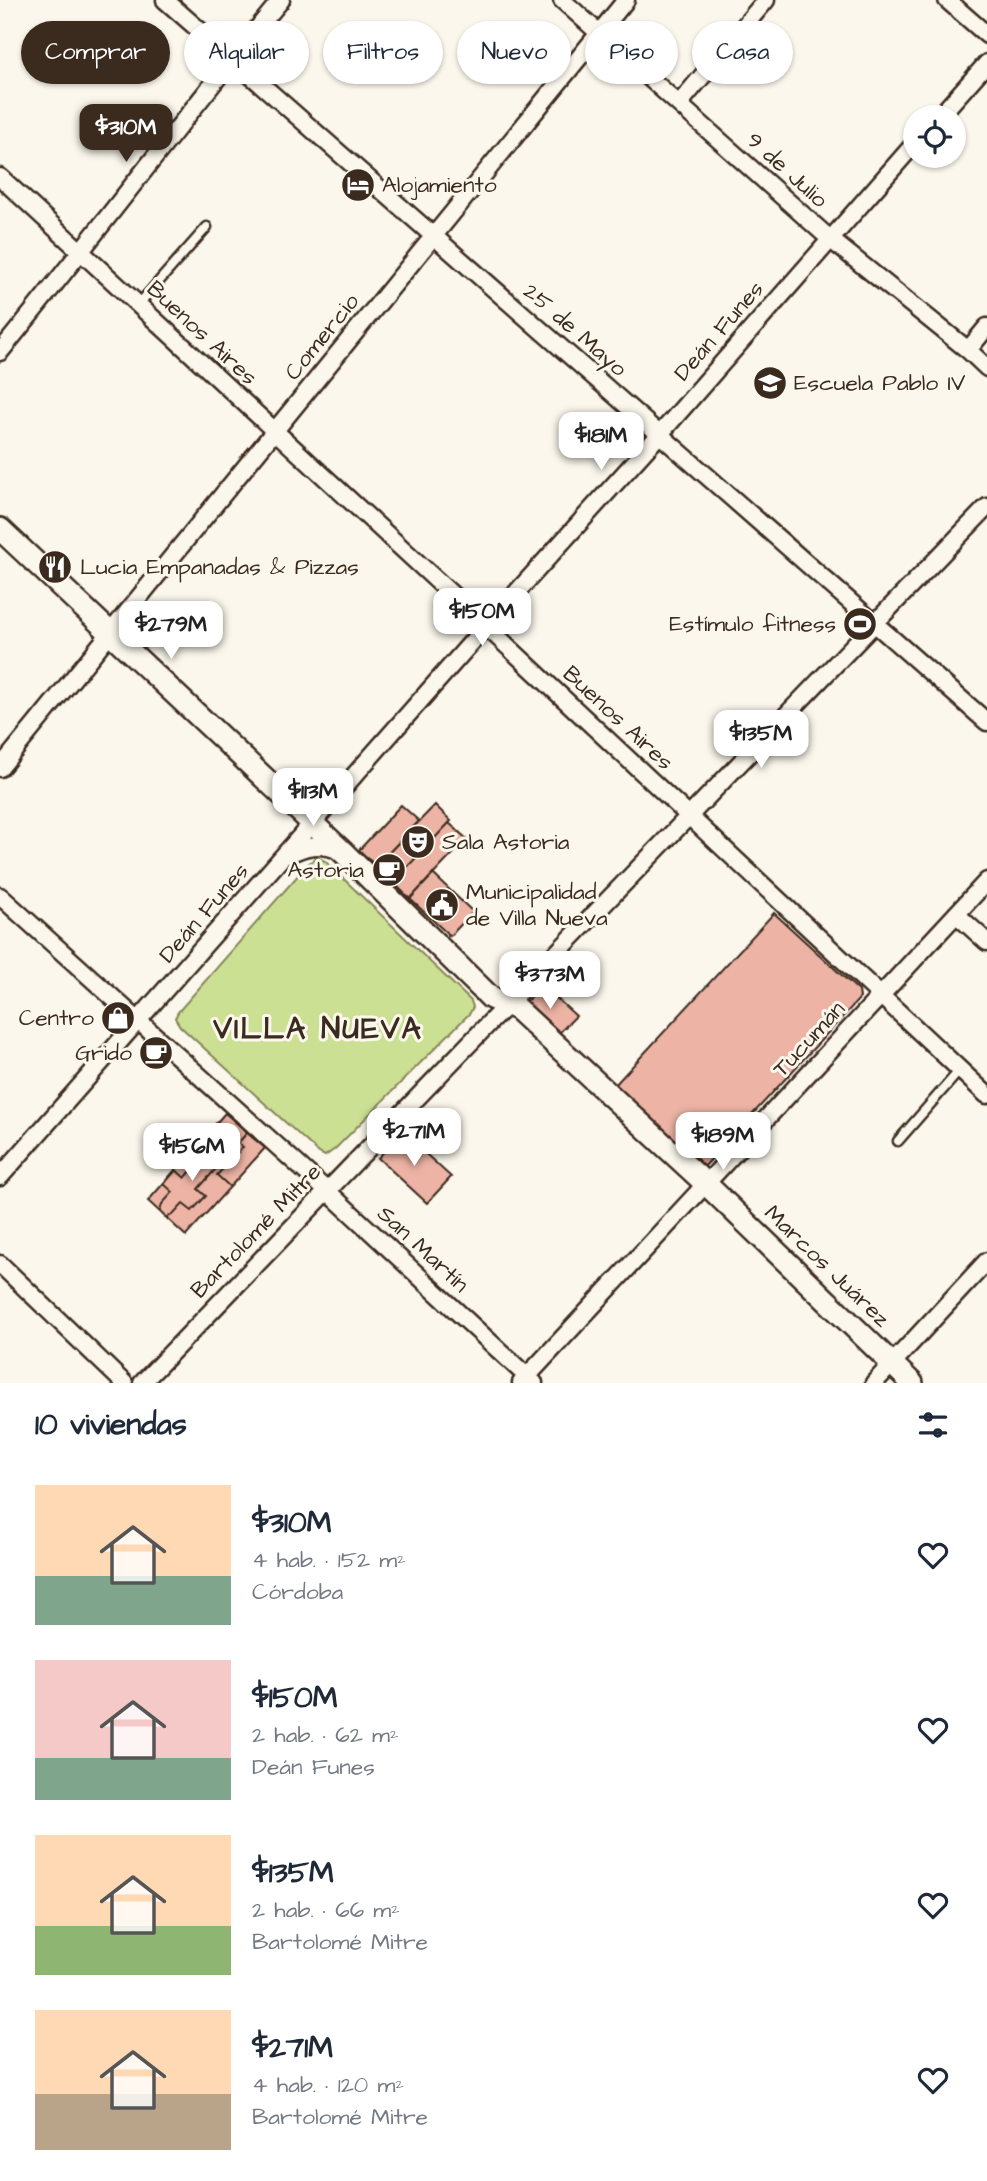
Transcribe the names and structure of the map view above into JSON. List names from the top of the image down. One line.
{"streets":{"main road":["Marcos Juárez"],"street":["9 de Julio","25 de Mayo","Deán Funes","Buenos Aires","Comercio","Tucumán","Bartolomé Mitre","San Martín"]},"crossings":[["9 de Julio","Deán Funes"],["25 de Mayo","Deán Funes"],["25 de Mayo","Comercio"],["25 de Mayo","Bartolomé Mitre"],["Deán Funes","Buenos Aires"],["Deán Funes","San Martín"],["Deán Funes","Marcos Juárez"],["Buenos Aires","Comercio"],["Buenos Aires","Tucumán"],["Buenos Aires","Bartolomé Mitre"],["Comercio","Marcos Juárez"],["Tucumán","San Martín"],["Tucumán","Marcos Juárez"],["Bartolomé Mitre","San Martín"],["Bartolomé Mitre","Marcos Juárez"]],"districts":["VILLA NUEVA"],"places":{"hotel":["Alojamiento"],"school or university":["Escuela Pablo IV"],"restaurant":["Lucia Empanadas & Pizzas"],"sports":["Estímulo fitness"],"theatre":["Sala Astoria"],"cafe":["Astoria","Grido"],"public building":["Municipalidad de Villa Nueva"],"shop":["Centro"]},"page":{"chip":["Comprar","Alquilar","Filtros","Nuevo","Piso","Casa"],"price":["$310M","$181M","$150M","$279M","$135M","$113M","$373M","$271M","$189M","$156M"],"heading":"10 viviendas","list":[{"name":"$310M","note":"4 hab. · 152 m² · Córdoba"},{"name":"$150M","note":"2 hab. · 62 m² · Deán Funes"},{"name":"$135M","note":"2 hab. · 66 m² · Bartolomé Mitre"},{"name":"$271M","note":"4 hab. · 120 m² · Bartolomé Mitre"}]}}
